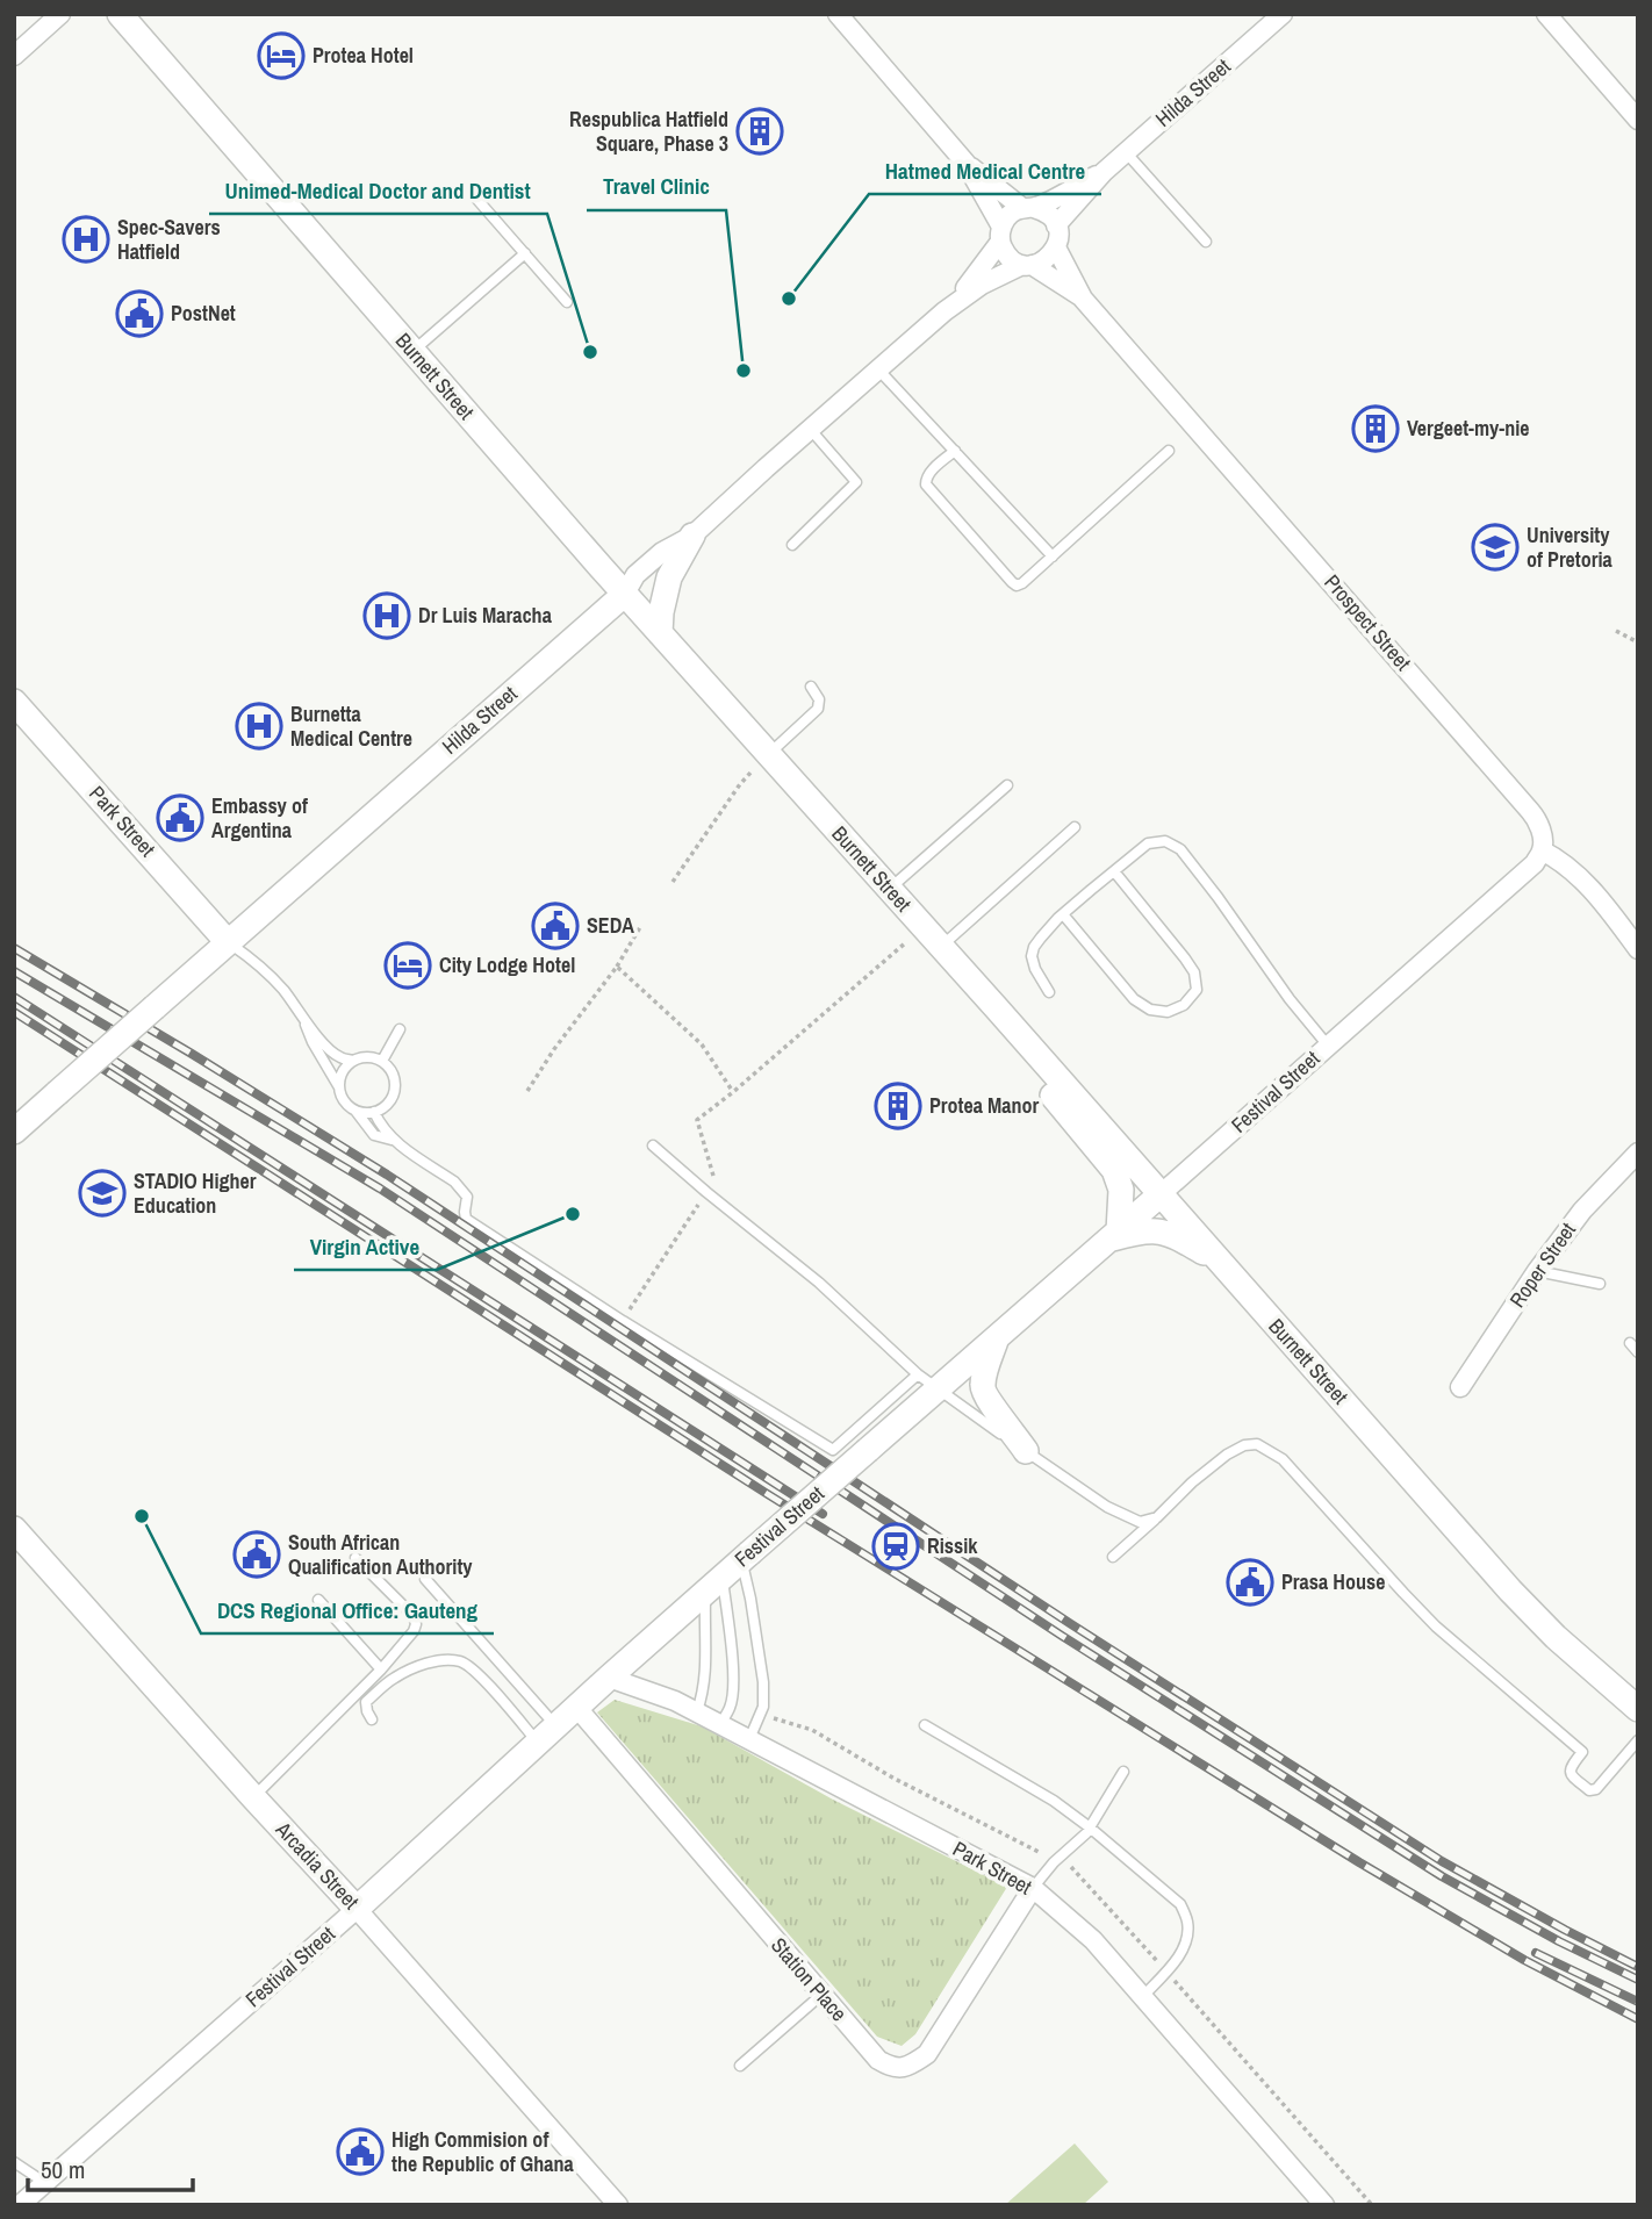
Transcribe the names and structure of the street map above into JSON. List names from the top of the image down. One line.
{"streets":{"street":["Hilda Street","Burnett Street","Prospect Street","Park Street","Festival Street","Roper Street","Arcadia Street","Station Place"]},"crossings":[["Hilda Street","Burnett Street"],["Hilda Street","Prospect Street"],["Hilda Street","Park Street"],["Burnett Street","Festival Street"],["Prospect Street","Festival Street"],["Park Street","Festival Street"],["Park Street","Station Place"],["Festival Street","Arcadia Street"],["Festival Street","Station Place"]],"places":{"hotel":["Protea Hotel","City Lodge Hotel"],"building":["Respublica Hatfield Square, Phase 3","Vergeet-my-nie","Protea Manor"],"hospital":["Spec-Savers Hatfield","Dr Luis Maracha","Burnetta Medical Centre"],"other":["Hatmed Medical Centre","Unimed-Medical Doctor and Dentist","Travel Clinic","Virgin Active","DCS Regional Office: Gauteng"],"public building":["PostNet","Embassy of Argentina","SEDA","South African Qualification Authority","Prasa House","High Commision of the Republic of Ghana"],"school or university":["University of Pretoria","STADIO Higher Education"],"station":["Rissik"]},"scale_bar":"50 m"}
